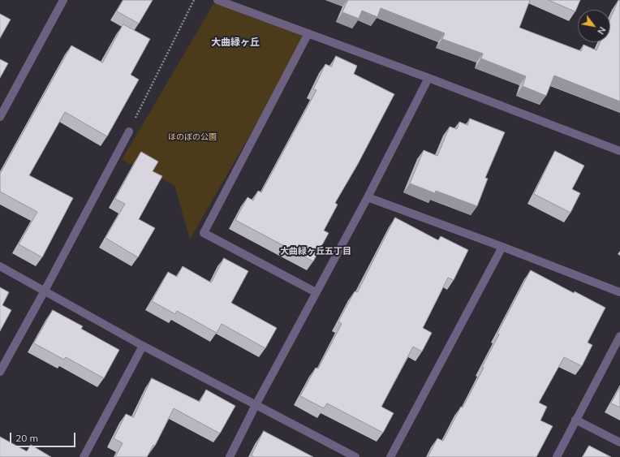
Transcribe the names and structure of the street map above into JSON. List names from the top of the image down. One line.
{"districts":["大曲緑ヶ丘","大曲緑ヶ丘五丁目"],"parks":["ほのぼの公園"],"scale_bar":"20 m","north":"bottom right"}
